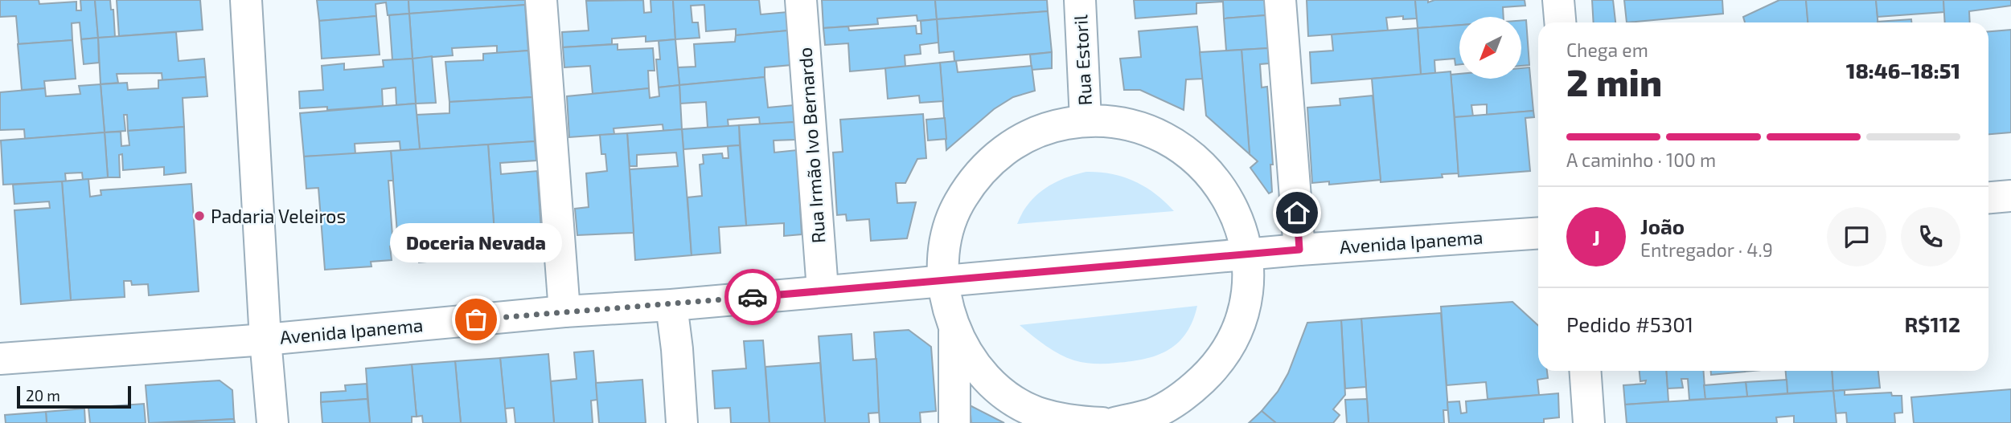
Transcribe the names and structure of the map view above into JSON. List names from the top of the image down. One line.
{"streets":{"street":["Rua Estoril","Rua Irmão Ivo Bernardo","Avenida Ipanema"]},"crossings":[["Rua Irmão Ivo Bernardo","Avenida Ipanema"]],"places":["Padaria Veleiros","Doceria Nevada"],"scale_bar":"20 m","north":"bottom left","page":{"heading":["2 min","Chega em","18:46–18:51"],"panel":["João","Entregador · 4.9","Pedido #5301","R$112"],"bar":"A caminho · 100 m","round":"J","bubble":"Doceria Nevada","scale":"20 m"}}
